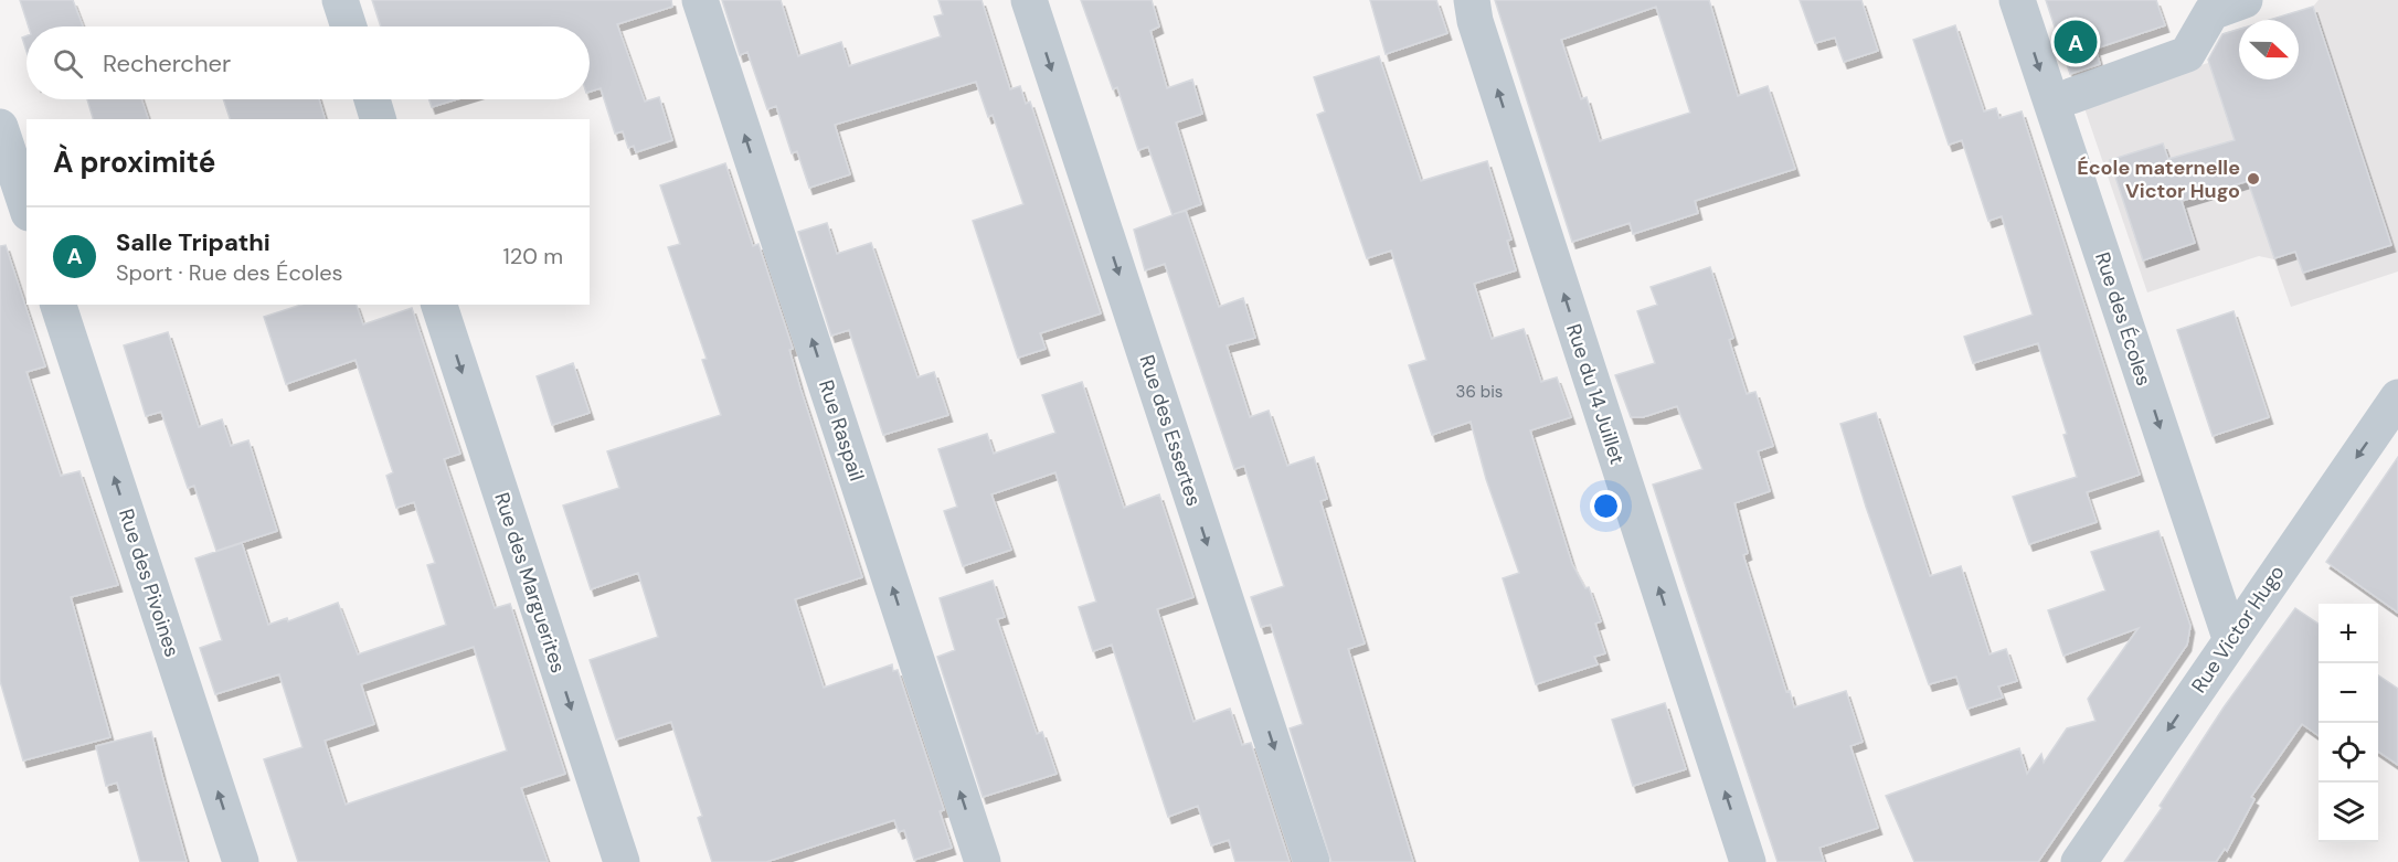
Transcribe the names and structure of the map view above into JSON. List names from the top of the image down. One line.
{"streets":{"street":["Rue des Écoles","Rue du 14 Juillet","Rue Raspail","Rue des Essertes","Rue des Pivoines","Rue des Marguerites","Rue Victor Hugo"]},"crossings":[["Rue des Écoles","Rue Victor Hugo"]],"one_way":["Rue des Écoles","Rue du 14 Juillet","Rue Raspail","Rue des Essertes","Rue des Pivoines","Rue des Marguerites","Rue Victor Hugo"],"places":["École maternelle Victor Hugo"],"house_numbers":["36 bis"],"north":"right","page":{"pins":"A","search":"Rechercher","heading":"À proximité","list":[{"mark":"A","name":"Salle Tripathi","note":"Sport · Rue des Écoles","value":"120 m"}],"map_buttons":["+","−"]}}
